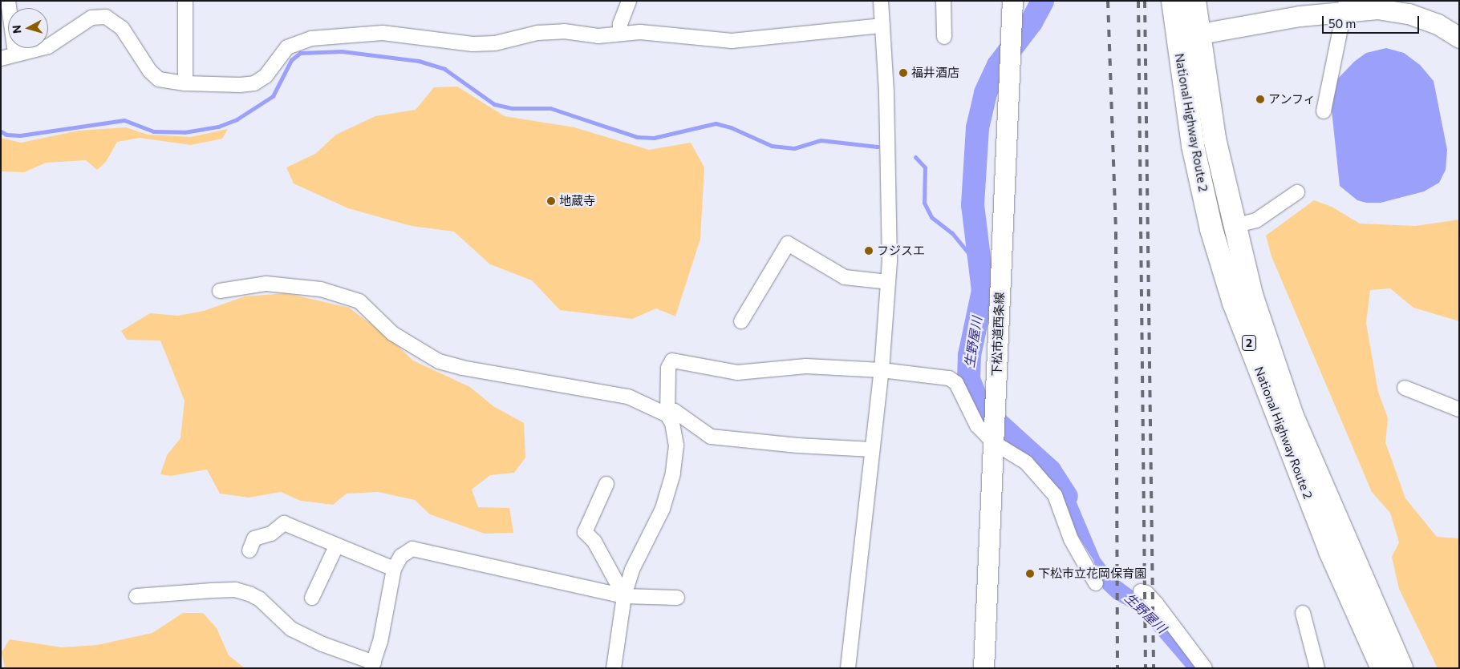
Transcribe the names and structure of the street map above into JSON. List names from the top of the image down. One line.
{"streets":{"highway":["National Highway Route 2","2"],"street":["下松市道西条線"]},"water":["生野屋川"],"places":["福井酒店","アンフィ","地蔵寺","フジスエ","下松市立花岡保育園"],"scale_bar":"50 m","north":"left"}
